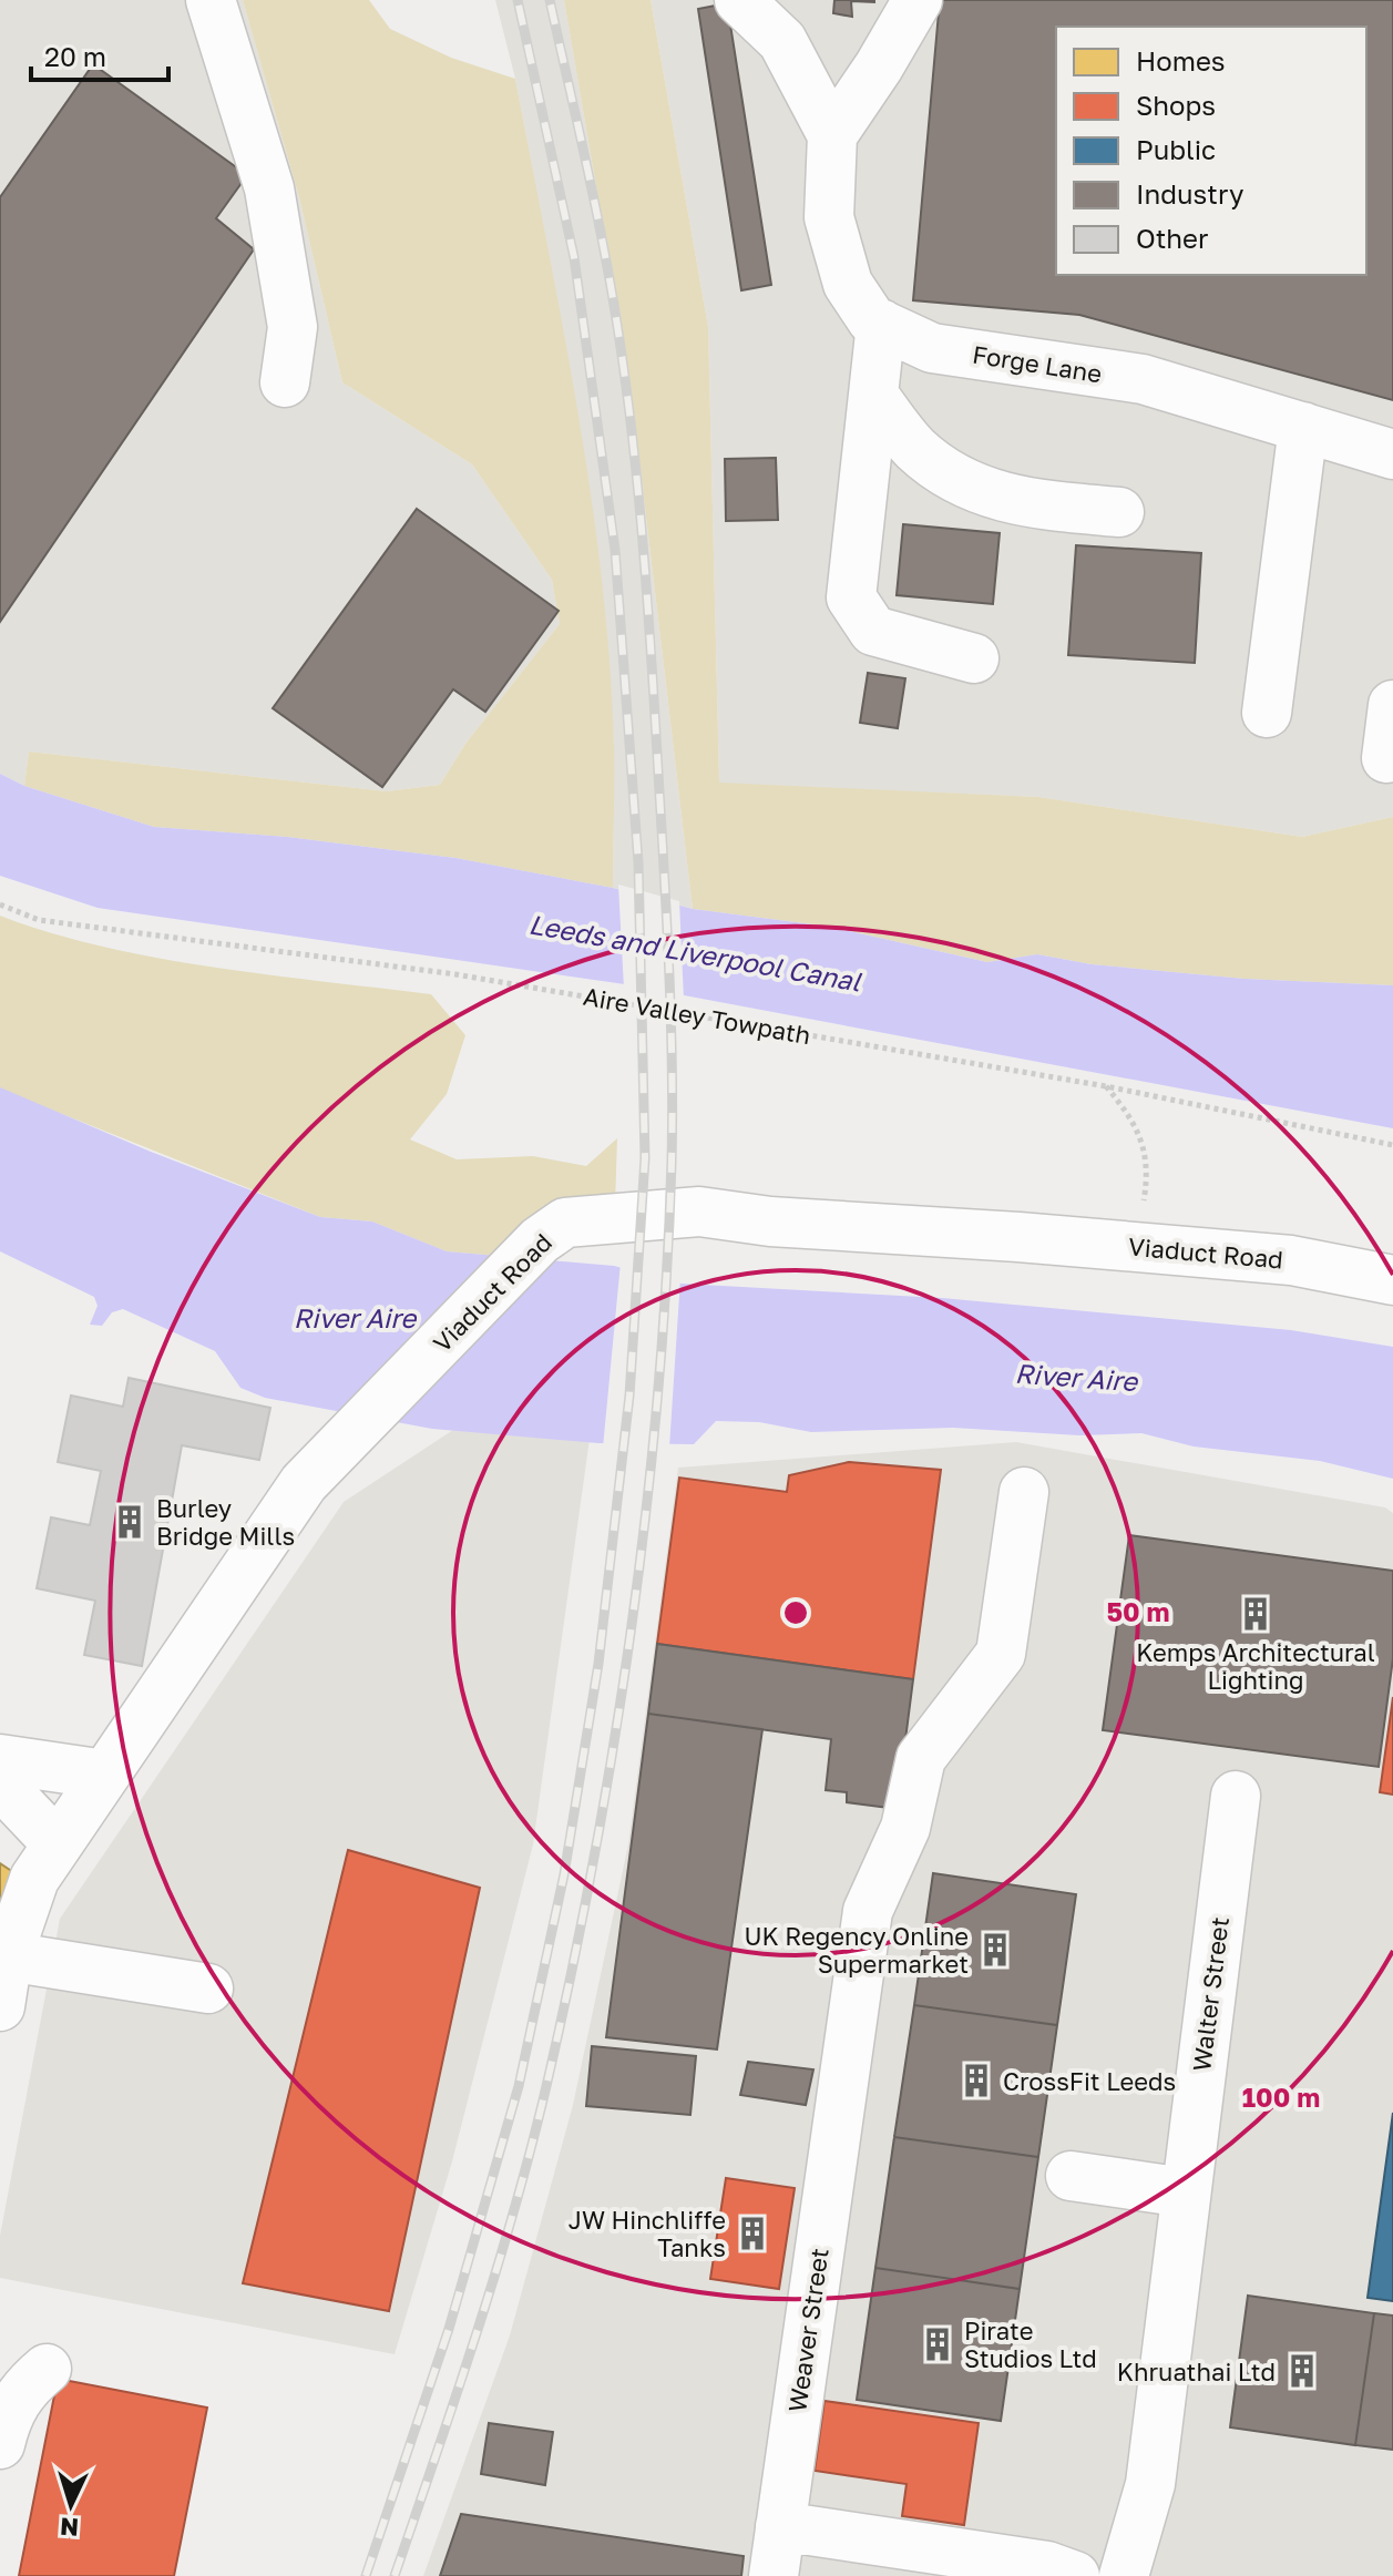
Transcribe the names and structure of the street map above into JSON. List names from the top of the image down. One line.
{"streets":{"street":["Forge Lane","Viaduct Road","Walter Street","Weaver Street"],"path":["Aire Valley Towpath"]},"water":["Leeds and Liverpool Canal","River Aire"],"places":{"building":["Burley Bridge Mills","Kemps Architectural Lighting","UK Regency Online Supermarket","CrossFit Leeds","JW Hinchliffe Tanks","Pirate Studios Ltd","Khruathai Ltd"]},"legend":["Homes","Shops","Public","Industry","Other"],"scale_bar":"20 m","north":"bottom","rings":["50 m","100 m"]}
